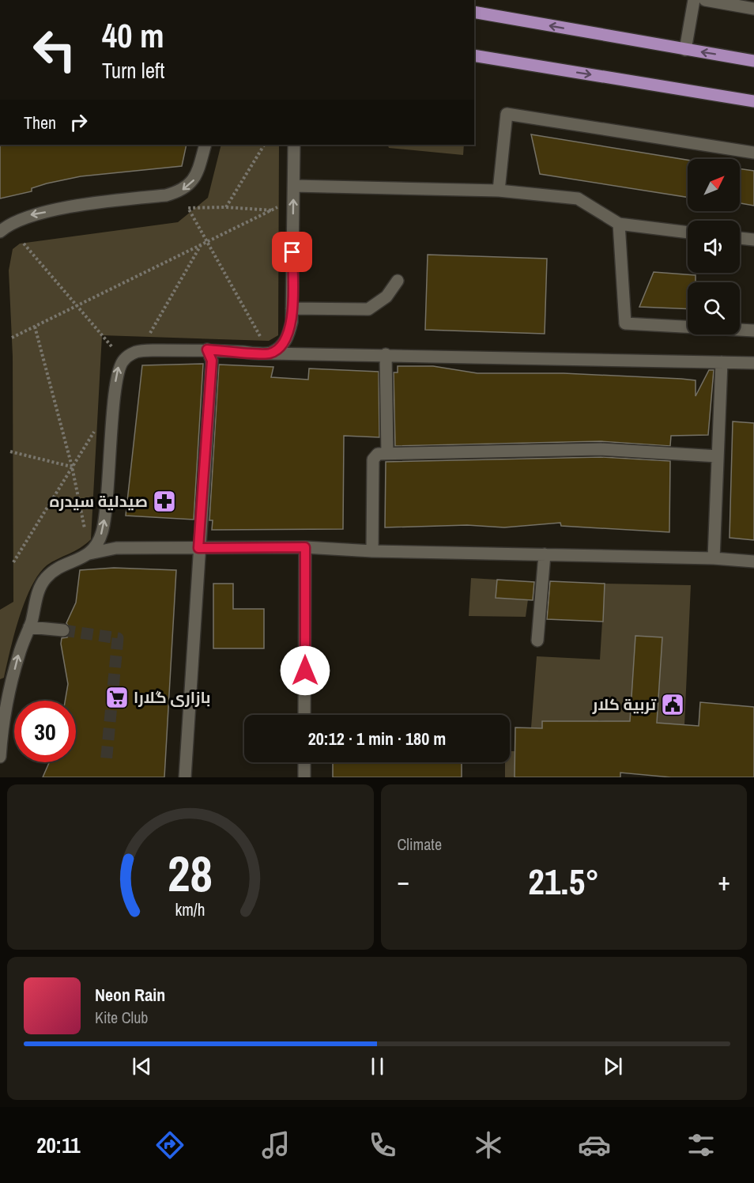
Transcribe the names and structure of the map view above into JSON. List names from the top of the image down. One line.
{"places":{"pharmacy":["صيدلية سيدره"],"supermarket":["بازاری گلارا"],"public building":["تربية كلار"]},"north":"top right","page":{"turn":["40 m","Turn left"],"then":"Then","limit":"30","trip":"20:12 · 1 min · 180 m","tile":"Climate","heat":["−","21.5°","+"],"song":["Neon Rain","Kite Club"],"tabs":"20:11","gauge":["28","km/h"]}}
